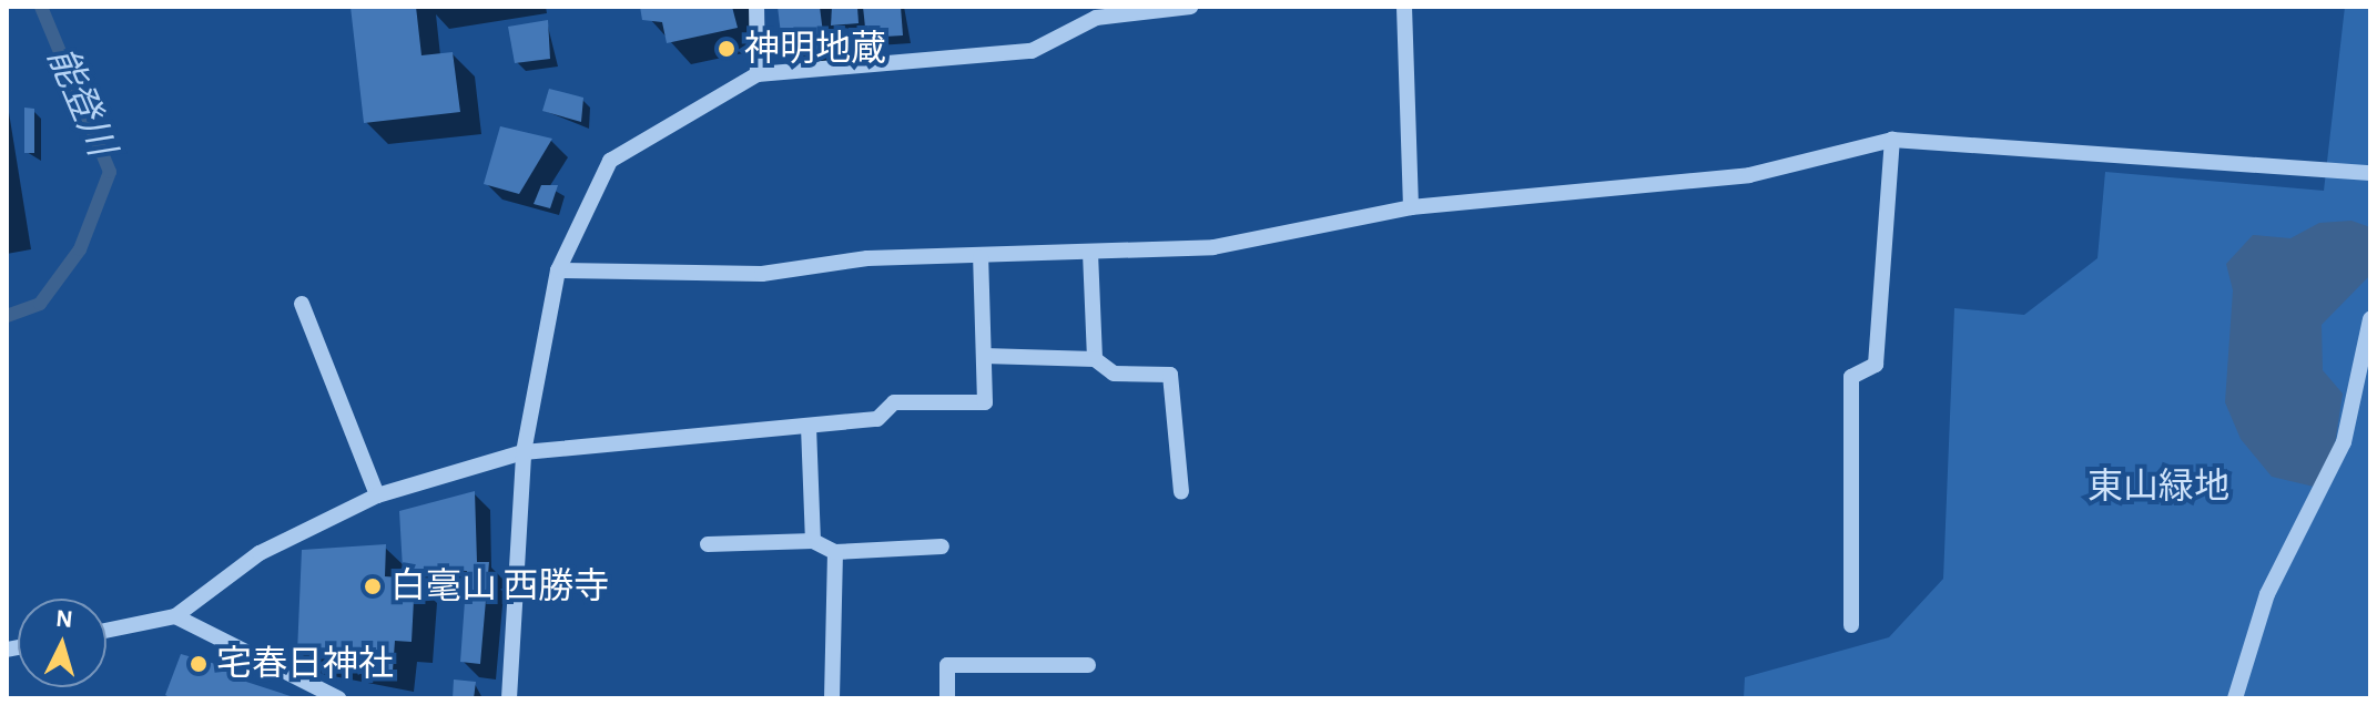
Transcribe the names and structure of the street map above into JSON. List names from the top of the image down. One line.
{"water":["能登川"],"parks":["東山緑地"],"places":["神明地蔵","白毫山 西勝寺","宅春日神社"],"north":"top"}
